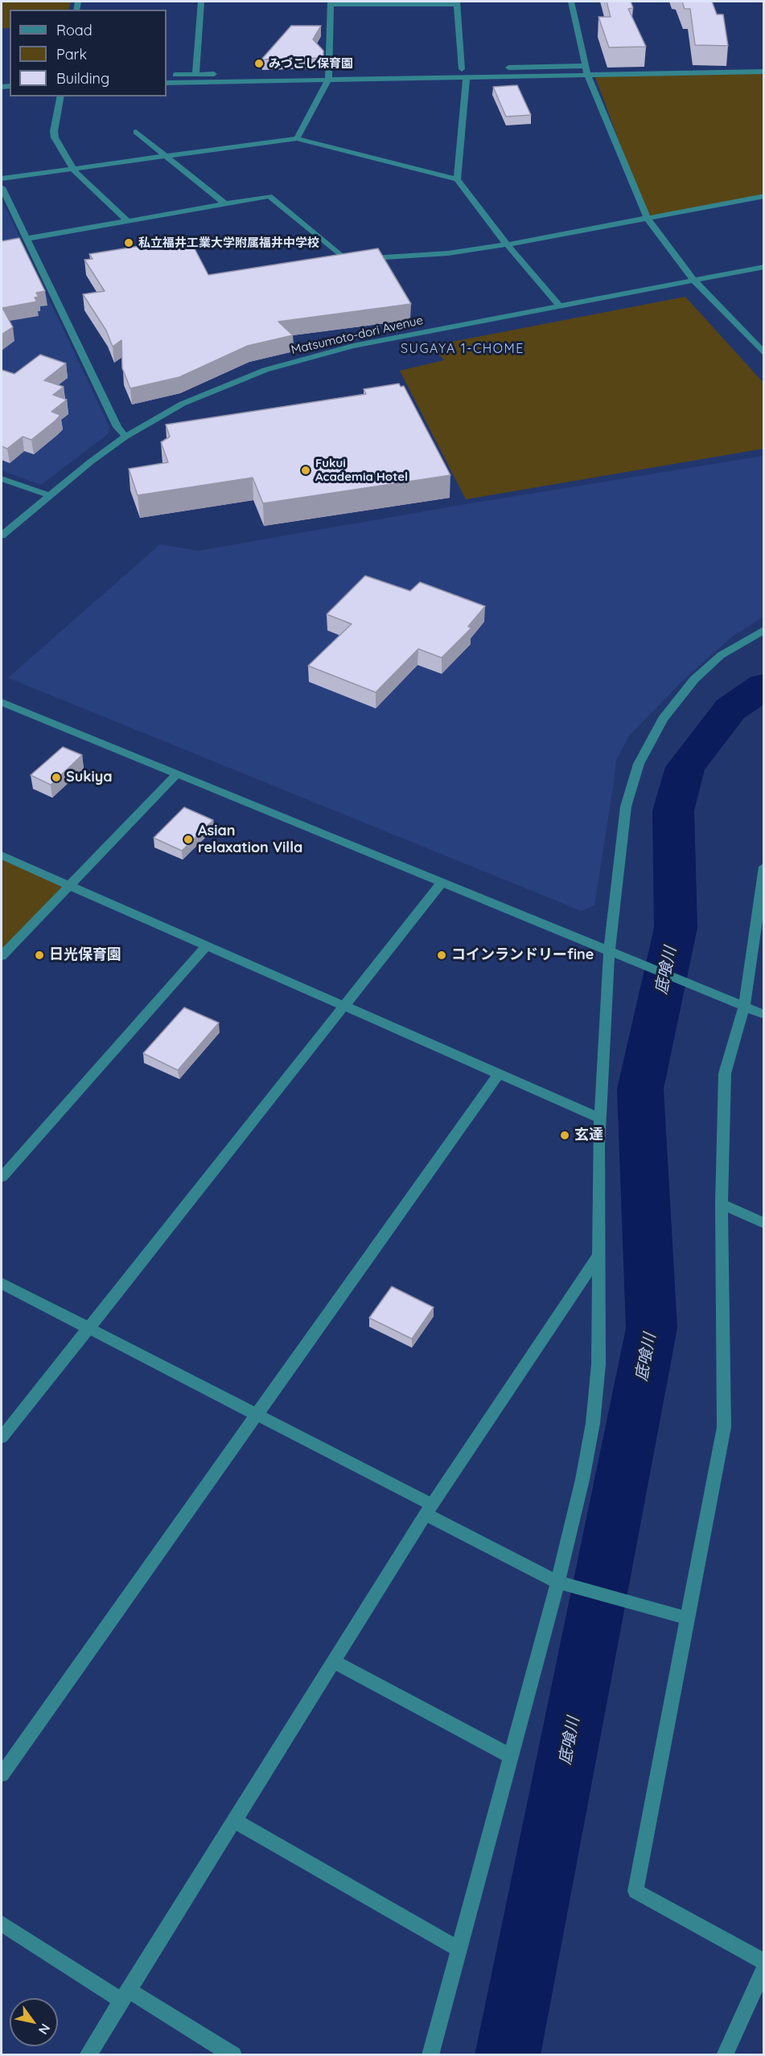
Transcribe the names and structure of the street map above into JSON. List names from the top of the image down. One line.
{"streets":{"street":["Matsumoto-dori Avenue"]},"districts":["SUGAYA 1-CHOME"],"water":["底喰川"],"places":["みづこし保育園","私立福井工業大学附属福井中学校","Fukui Academia Hotel","Sukiya","Asian relaxation Villa","日光保育園","コインランドリーfine","玄達"],"legend":["Road","Park","Building"],"north":"bottom right"}
